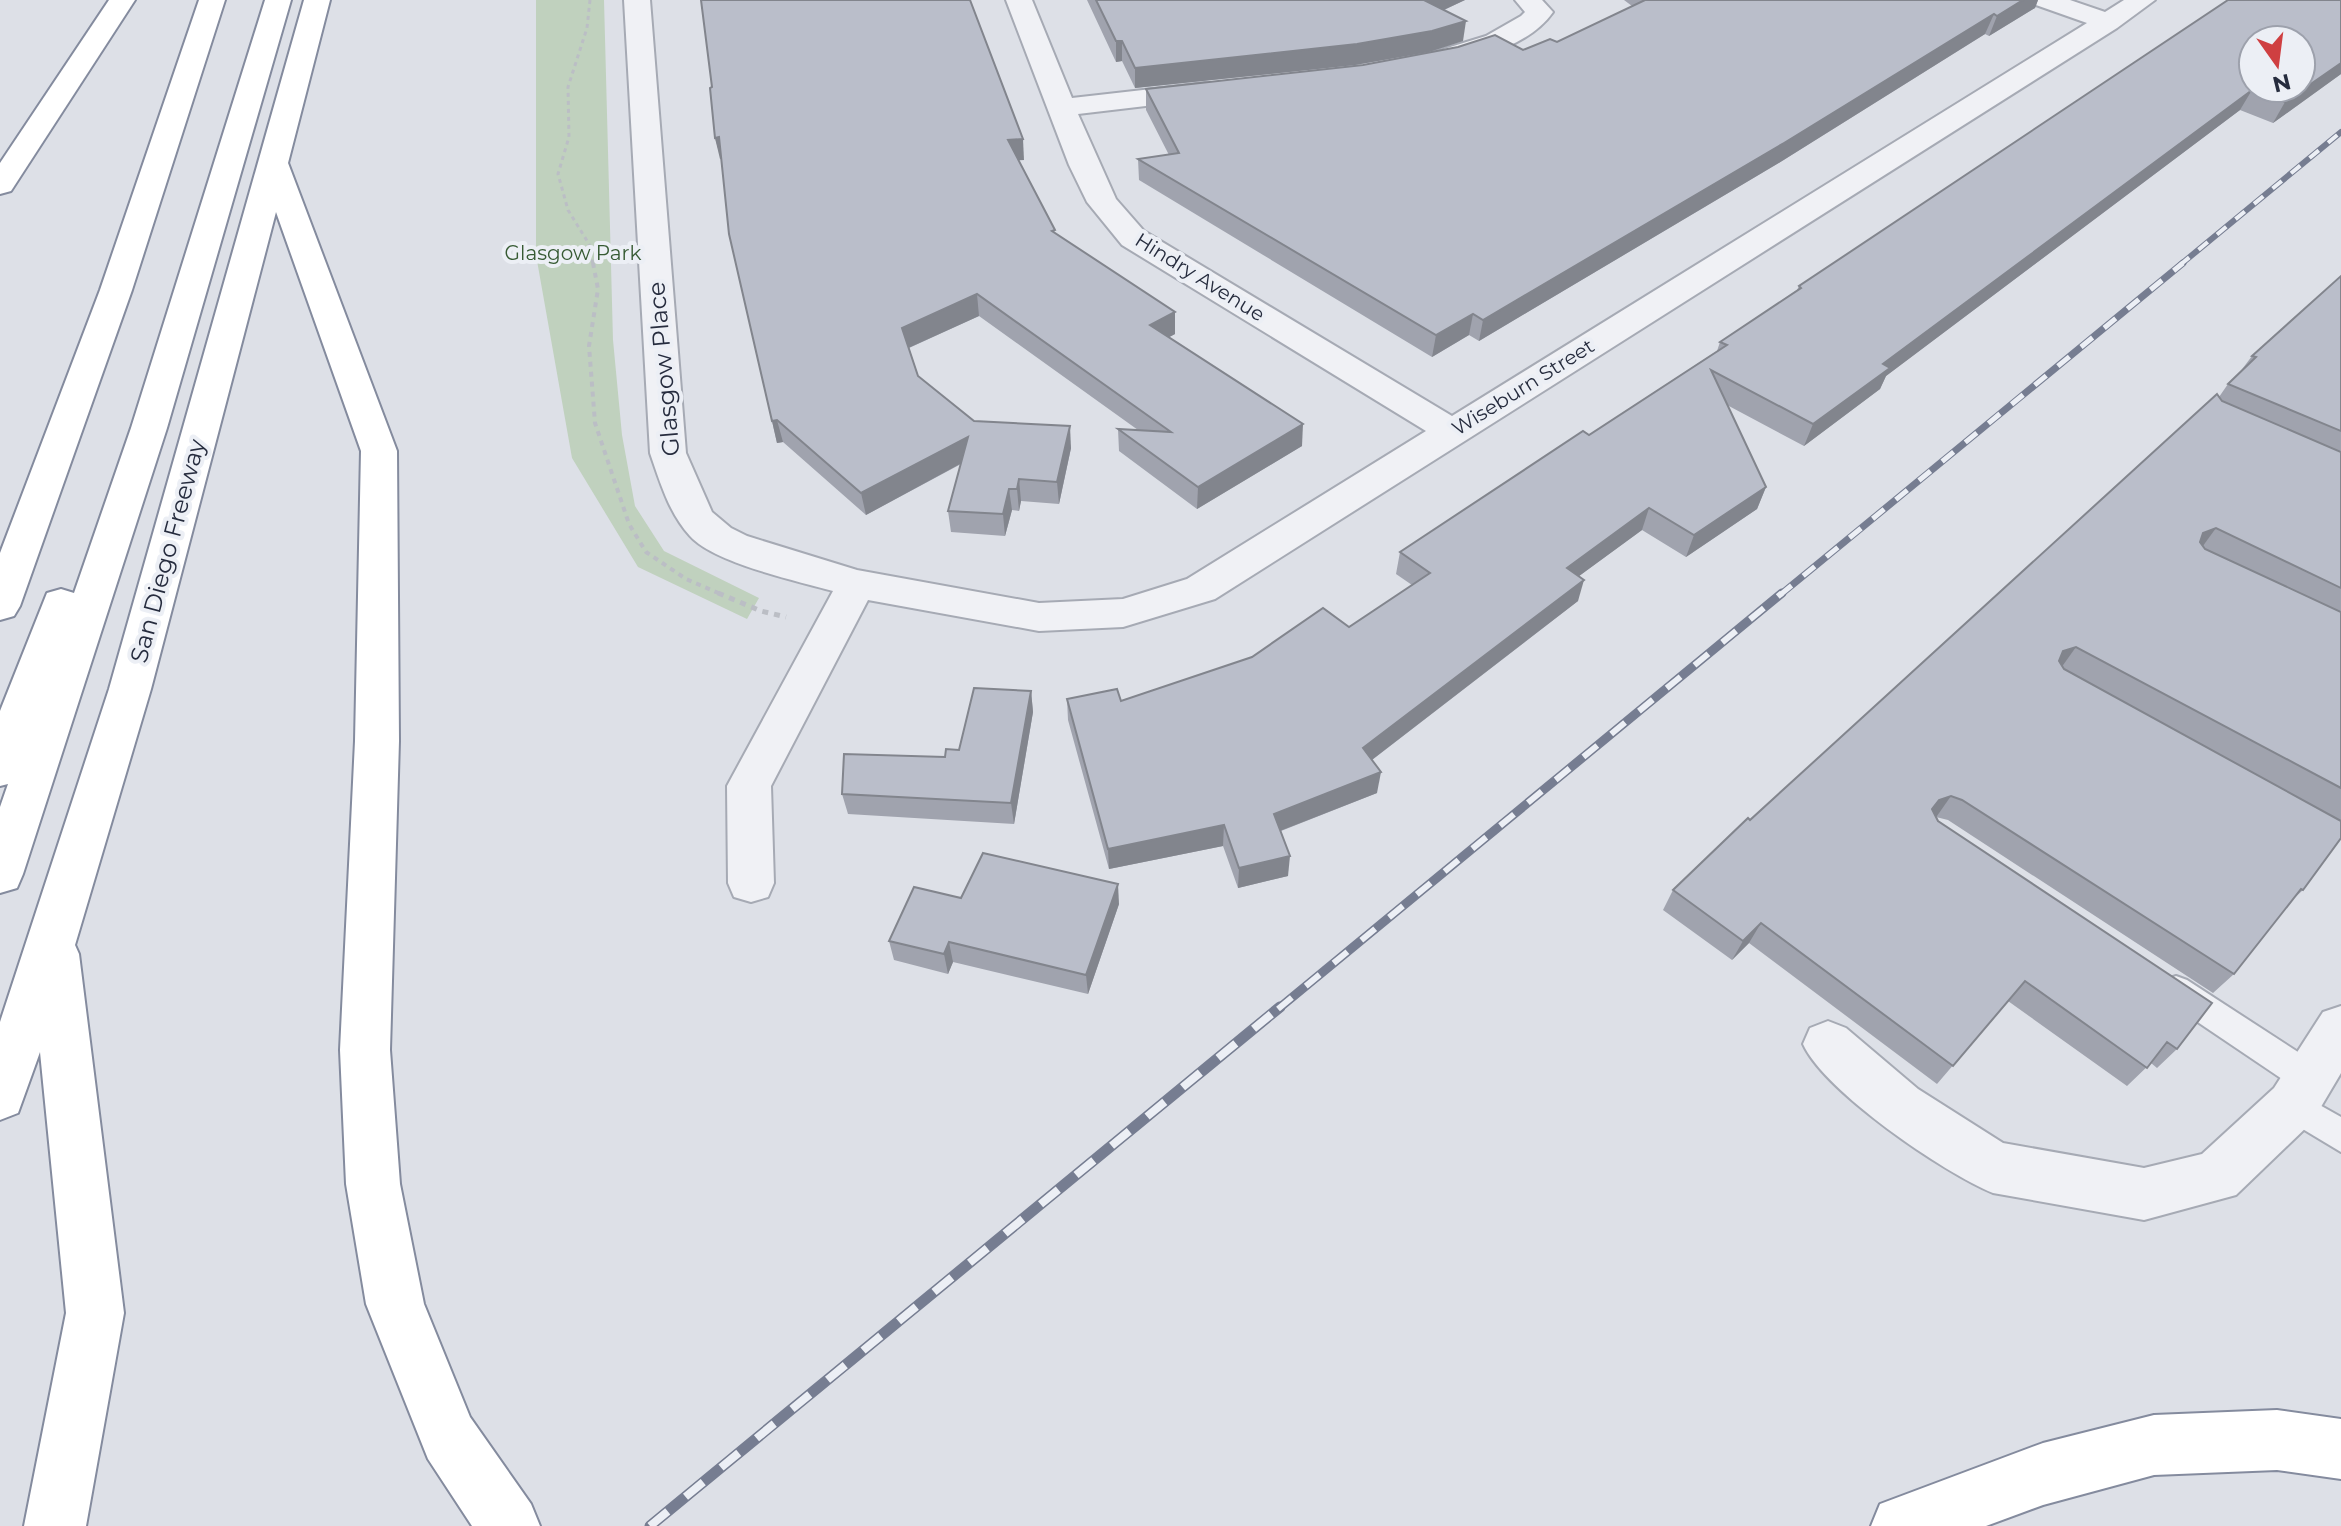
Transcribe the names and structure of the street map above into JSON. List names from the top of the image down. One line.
{"streets":{"highway":["San Diego Freeway"],"street":["Hindry Avenue","Glasgow Place","Wiseburn Street"]},"crossings":[["Hindry Avenue","Wiseburn Street"],["Glasgow Place","Wiseburn Street"]],"parks":["Glasgow Park"],"north":"bottom"}
